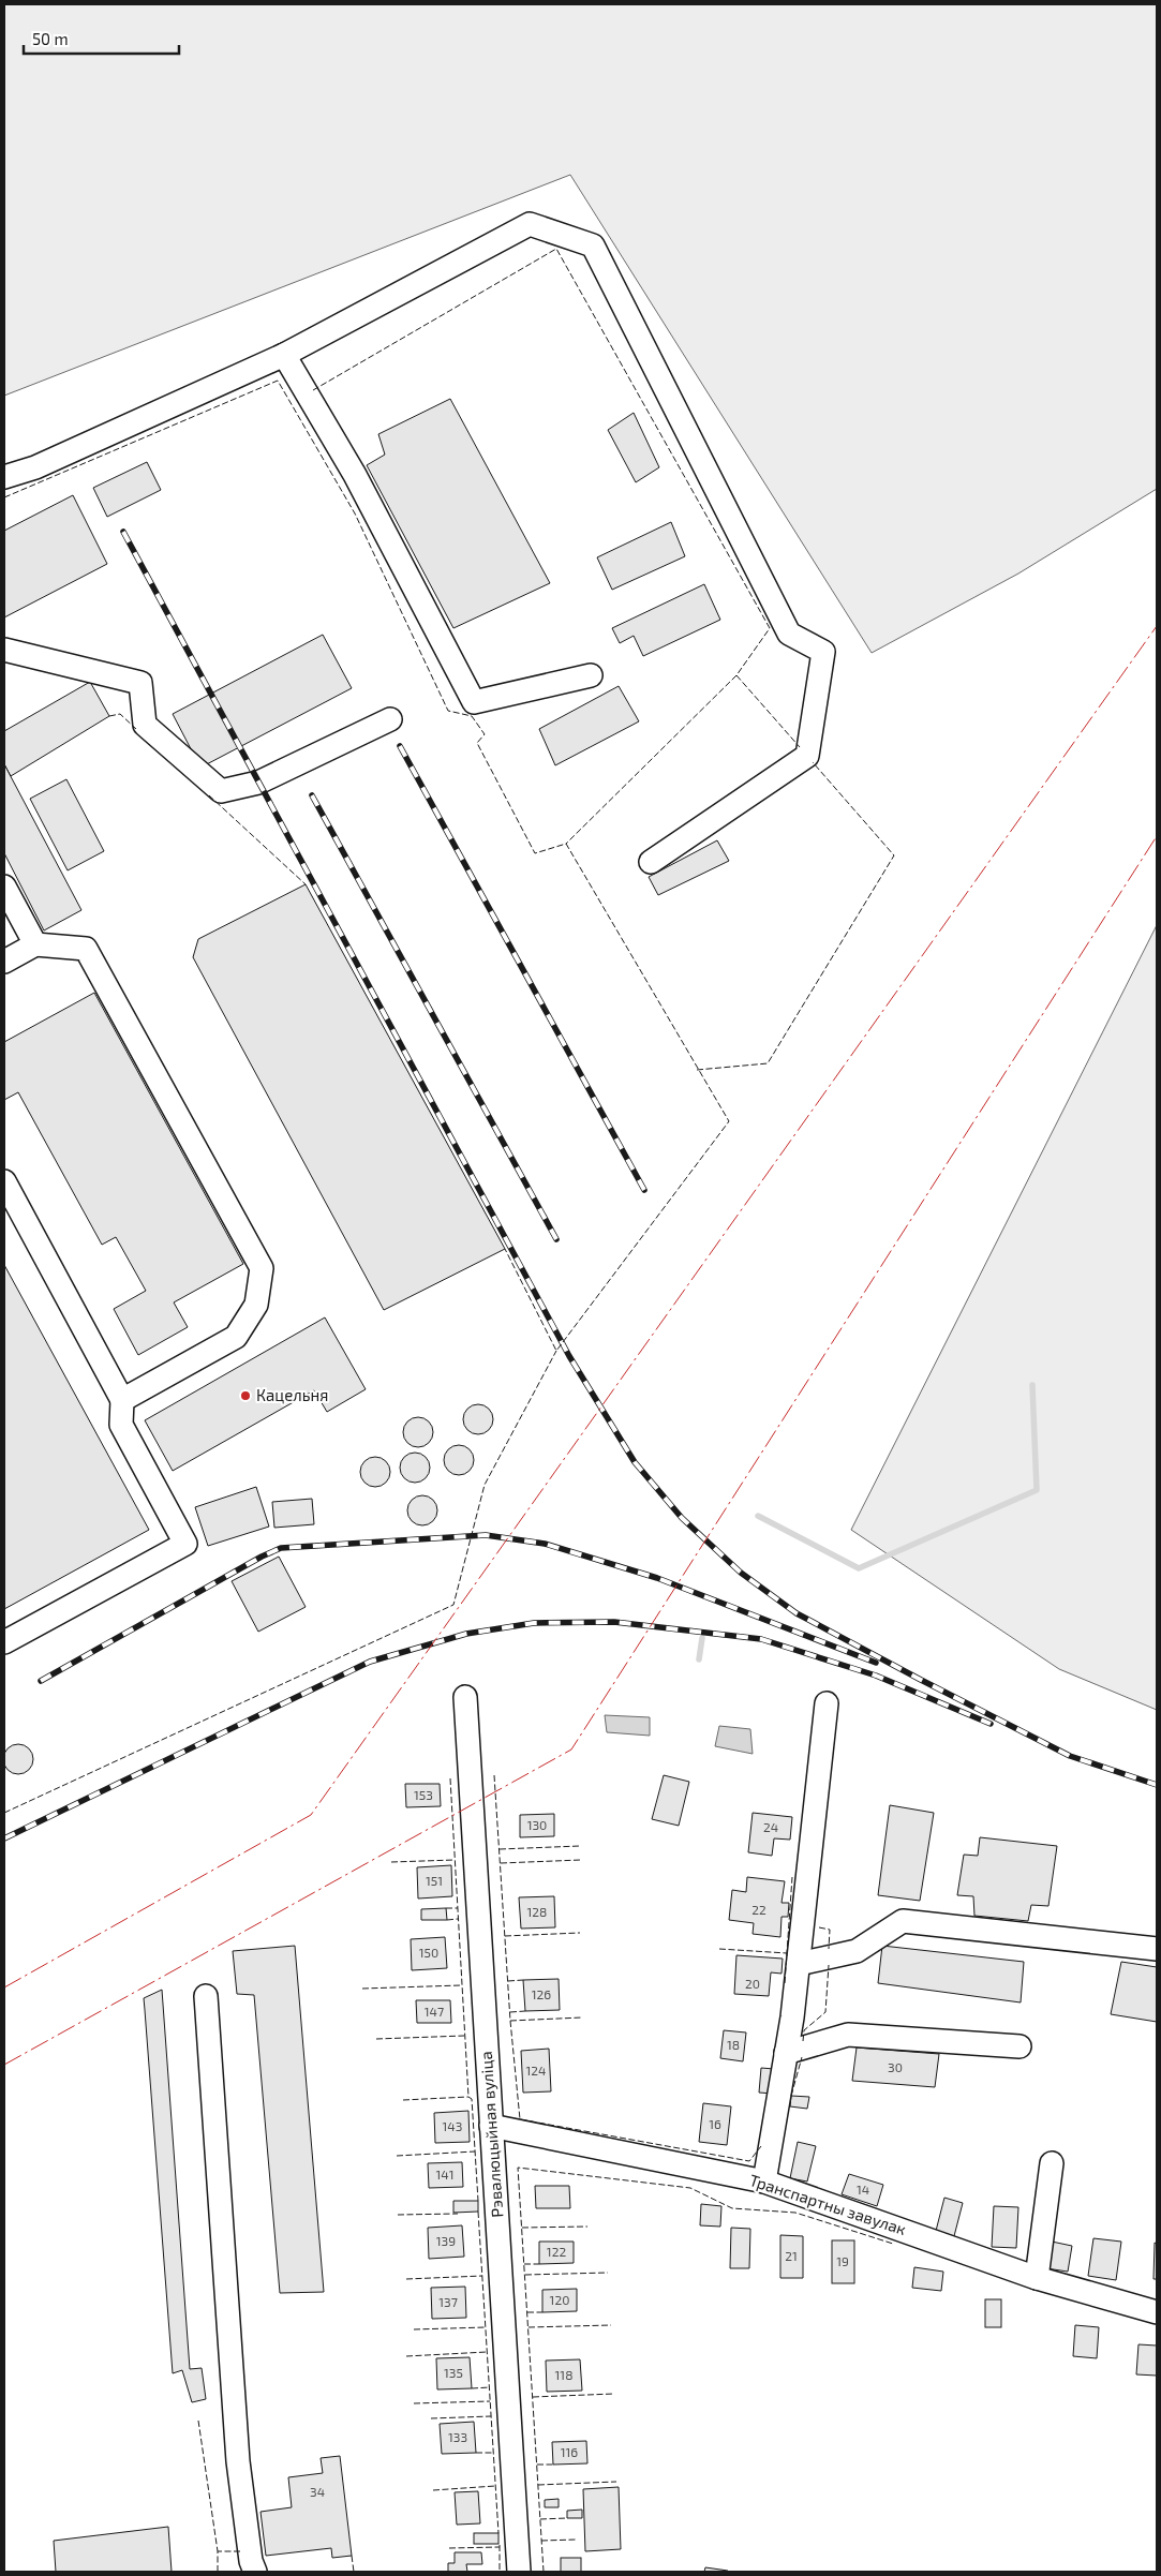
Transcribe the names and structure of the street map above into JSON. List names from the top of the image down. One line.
{"streets":{"street":["Рэвалюцыйная вуліца","Транспартны завулак"]},"crossings":[["Рэвалюцыйная вуліца","Транспартны завулак"]],"places":["Кацельня"],"house_numbers":["153","130","24","151","22","128","150","20","126","147","18","30","124","16","143","141","14","139","122","21","19","120","137","135","118","133","116","34"],"scale_bar":"50 m"}
